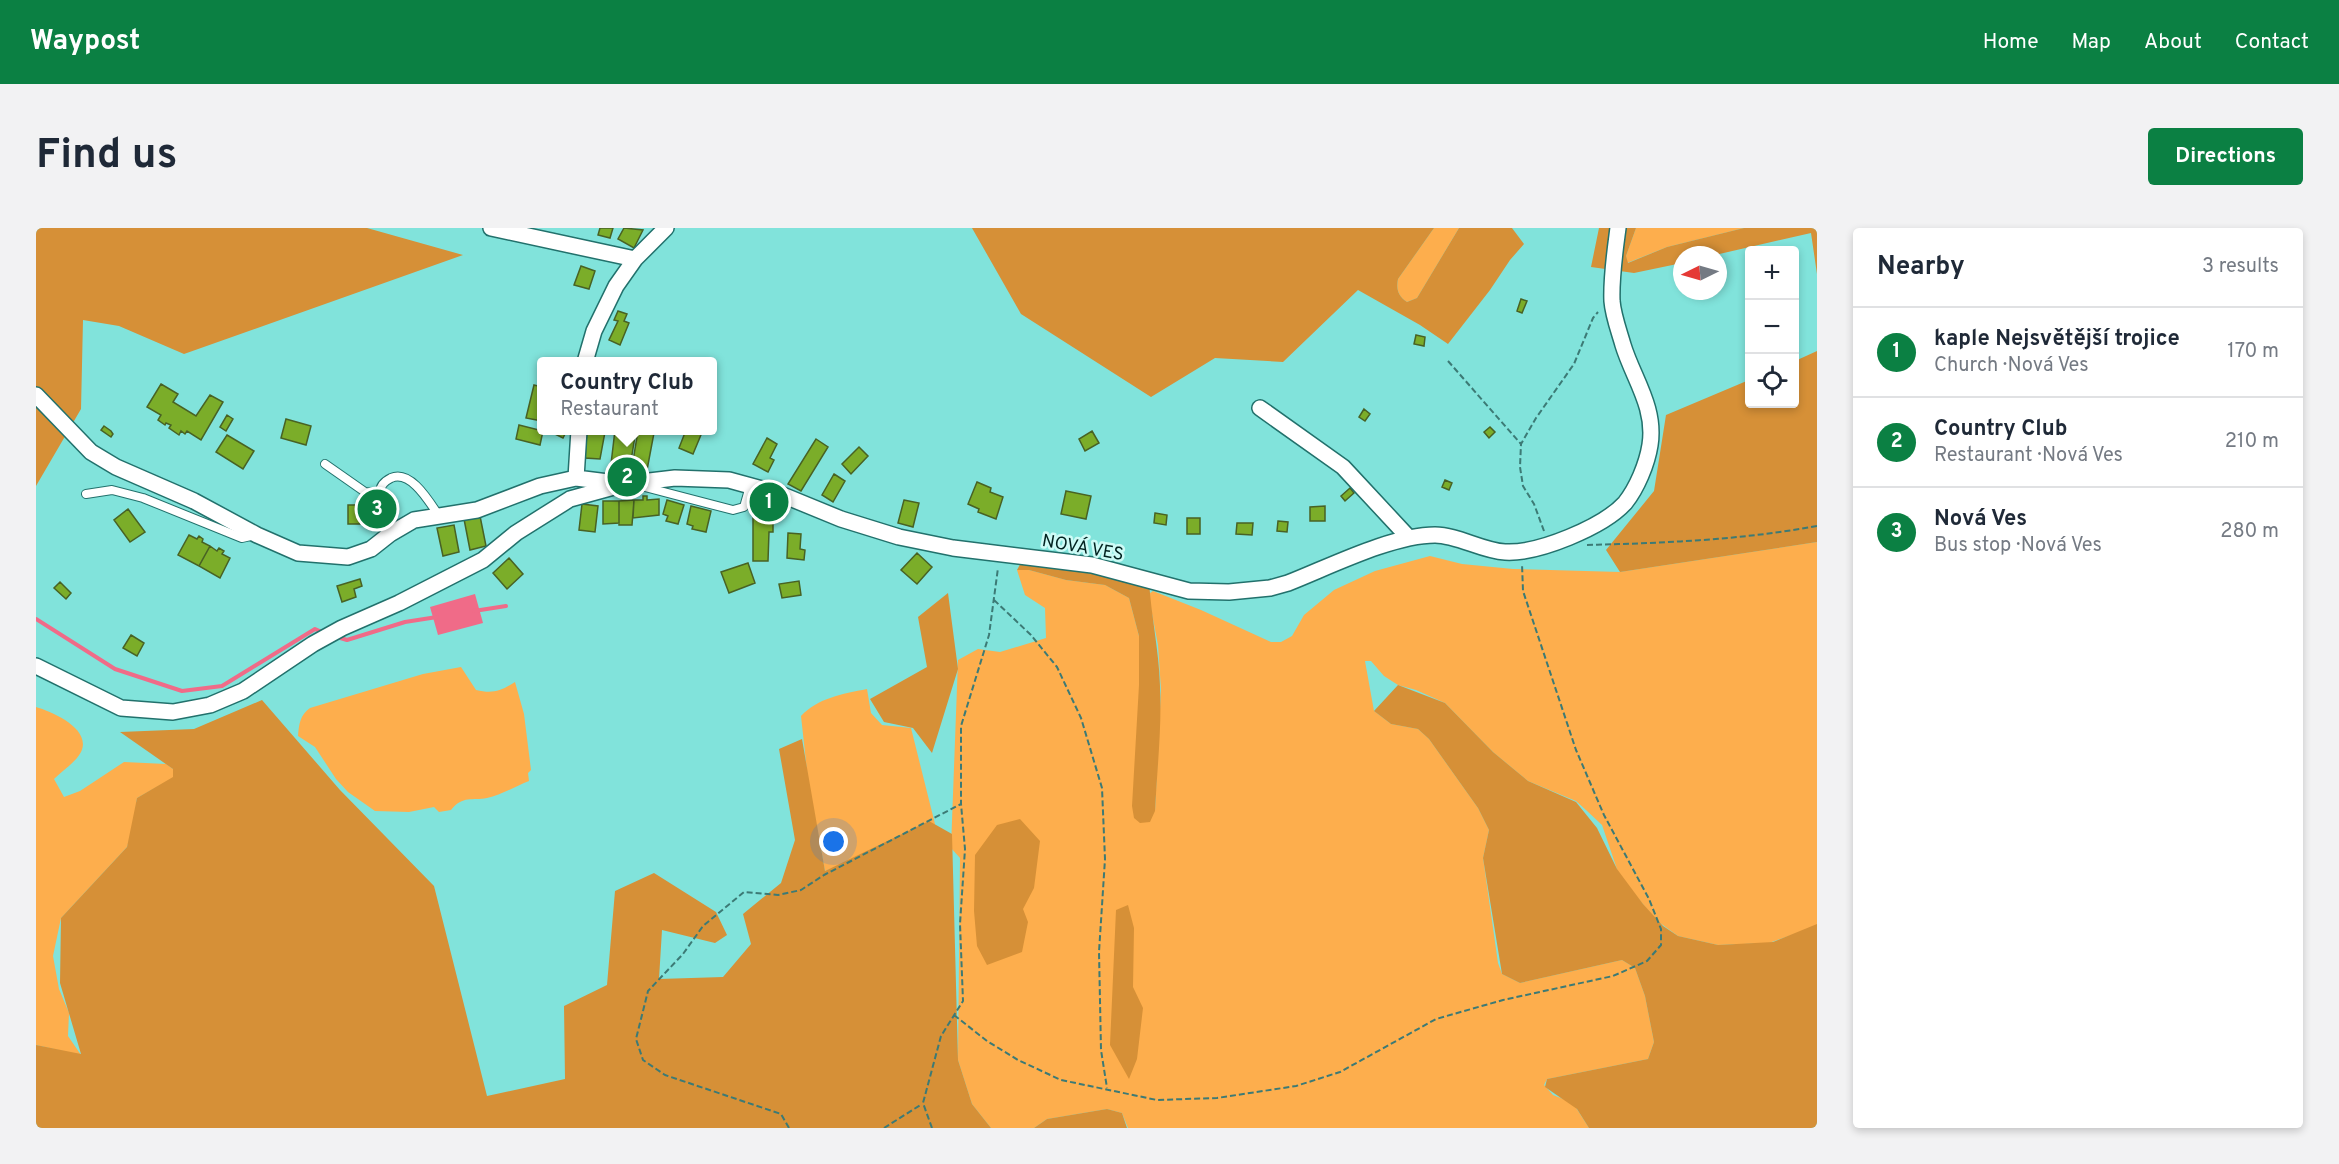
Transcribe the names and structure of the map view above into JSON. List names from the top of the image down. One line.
{"streets":{"street":["NOVÁ VES"]},"north":"left","page":{"header":"Waypost","nav":["Home","Map","About","Contact"],"buttons":"Directions","title":"Find us","heading":["Nearby","3 results"],"map_buttons":["+","−"],"list":[{"mark":"1","name":"kaple Nejsvětější trojice","note":"Church · Nová Ves","value":"170 m"},{"mark":"2","name":"Country Club","note":"Restaurant · Nová Ves","value":"210 m"},{"mark":"3","name":"Nová Ves","note":"Bus stop · Nová Ves","value":"280 m"}],"popup":["Country Club","Restaurant"],"pins":["2","1","3"]}}
